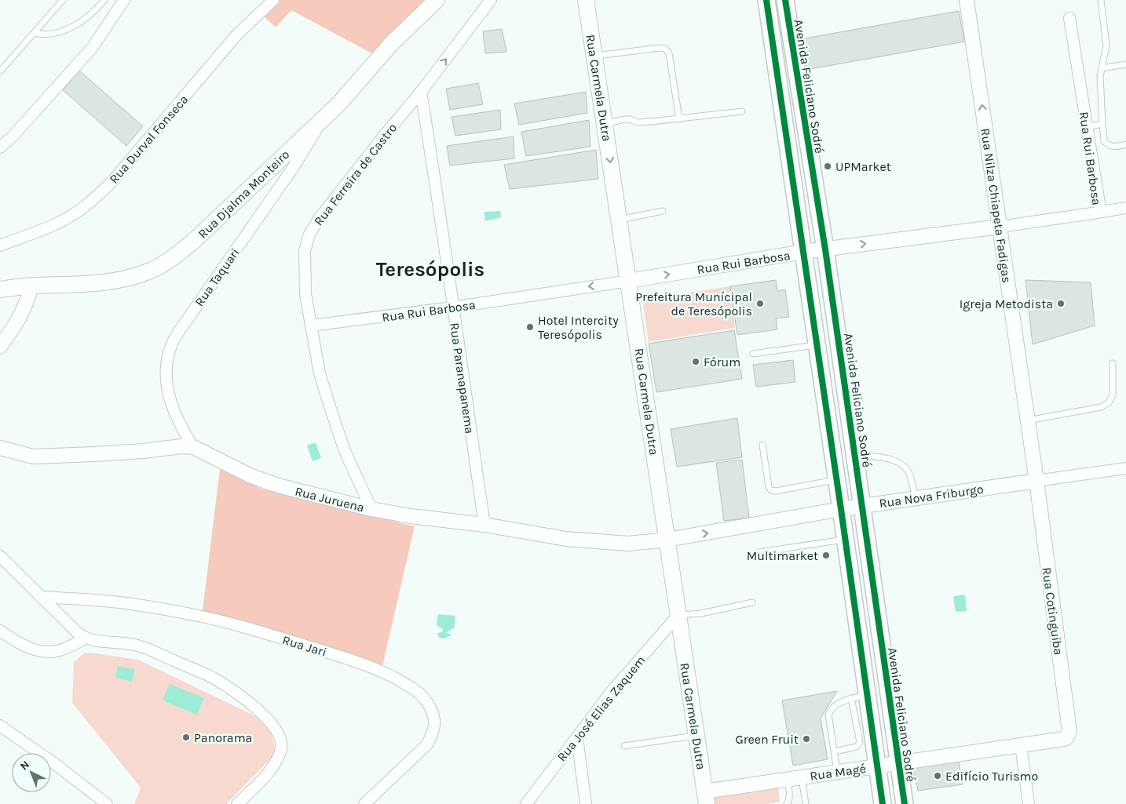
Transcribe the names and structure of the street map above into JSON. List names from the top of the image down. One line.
{"streets":{"main road":["Avenida Feliciano Sodré","Rua Carmela Dutra","Rua Djalma Monteiro"],"street":["Rua Durval Fonseca","Rua Rui Barbosa","Rua Ferreira de Castro","Rua Nilza Chiapeta Fadigas","Rua Taquari","Rua Paranapanema","Rua Nova Friburgo","Rua Juruena","Rua Cotinguiba","Rua Jari","Rua José Elias Zaquem","Rua Magé"]},"crossings":[["Avenida Feliciano Sodré","Rua Rui Barbosa"],["Avenida Feliciano Sodré","Rua Nova Friburgo"],["Avenida Feliciano Sodré","Rua Magé"],["Rua Carmela Dutra","Rua Rui Barbosa"],["Rua Carmela Dutra","Rua Nova Friburgo"],["Rua Carmela Dutra","Rua Juruena"],["Rua Carmela Dutra","Rua José Elias Zaquem"],["Rua Carmela Dutra","Rua Magé"],["Rua Rui Barbosa","Rua Ferreira de Castro"],["Rua Rui Barbosa","Rua Nilza Chiapeta Fadigas"],["Rua Rui Barbosa","Rua Paranapanema"],["Rua Ferreira de Castro","Rua Paranapanema"],["Rua Ferreira de Castro","Rua Juruena"],["Rua Djalma Monteiro","Rua Taquari"],["Rua Nilza Chiapeta Fadigas","Rua Nova Friburgo"],["Rua Nilza Chiapeta Fadigas","Rua Cotinguiba"],["Rua Taquari","Rua Juruena"],["Rua Paranapanema","Rua Juruena"],["Rua Nova Friburgo","Rua Juruena"],["Rua Nova Friburgo","Rua Cotinguiba"],["Rua Cotinguiba","Rua Magé"]],"one_way":["Rua Nilza Chiapeta Fadigas","Rua Nova Friburgo"],"districts":["Teresópolis"],"places":["UPMarket","Prefeitura Munícipal de Teresópolis","Igreja Metodista","Hotel Intercity Teresópolis","Fórum","Multimarket","Panorama","Green Fruit","Edifício Turismo"],"north":"top left"}
